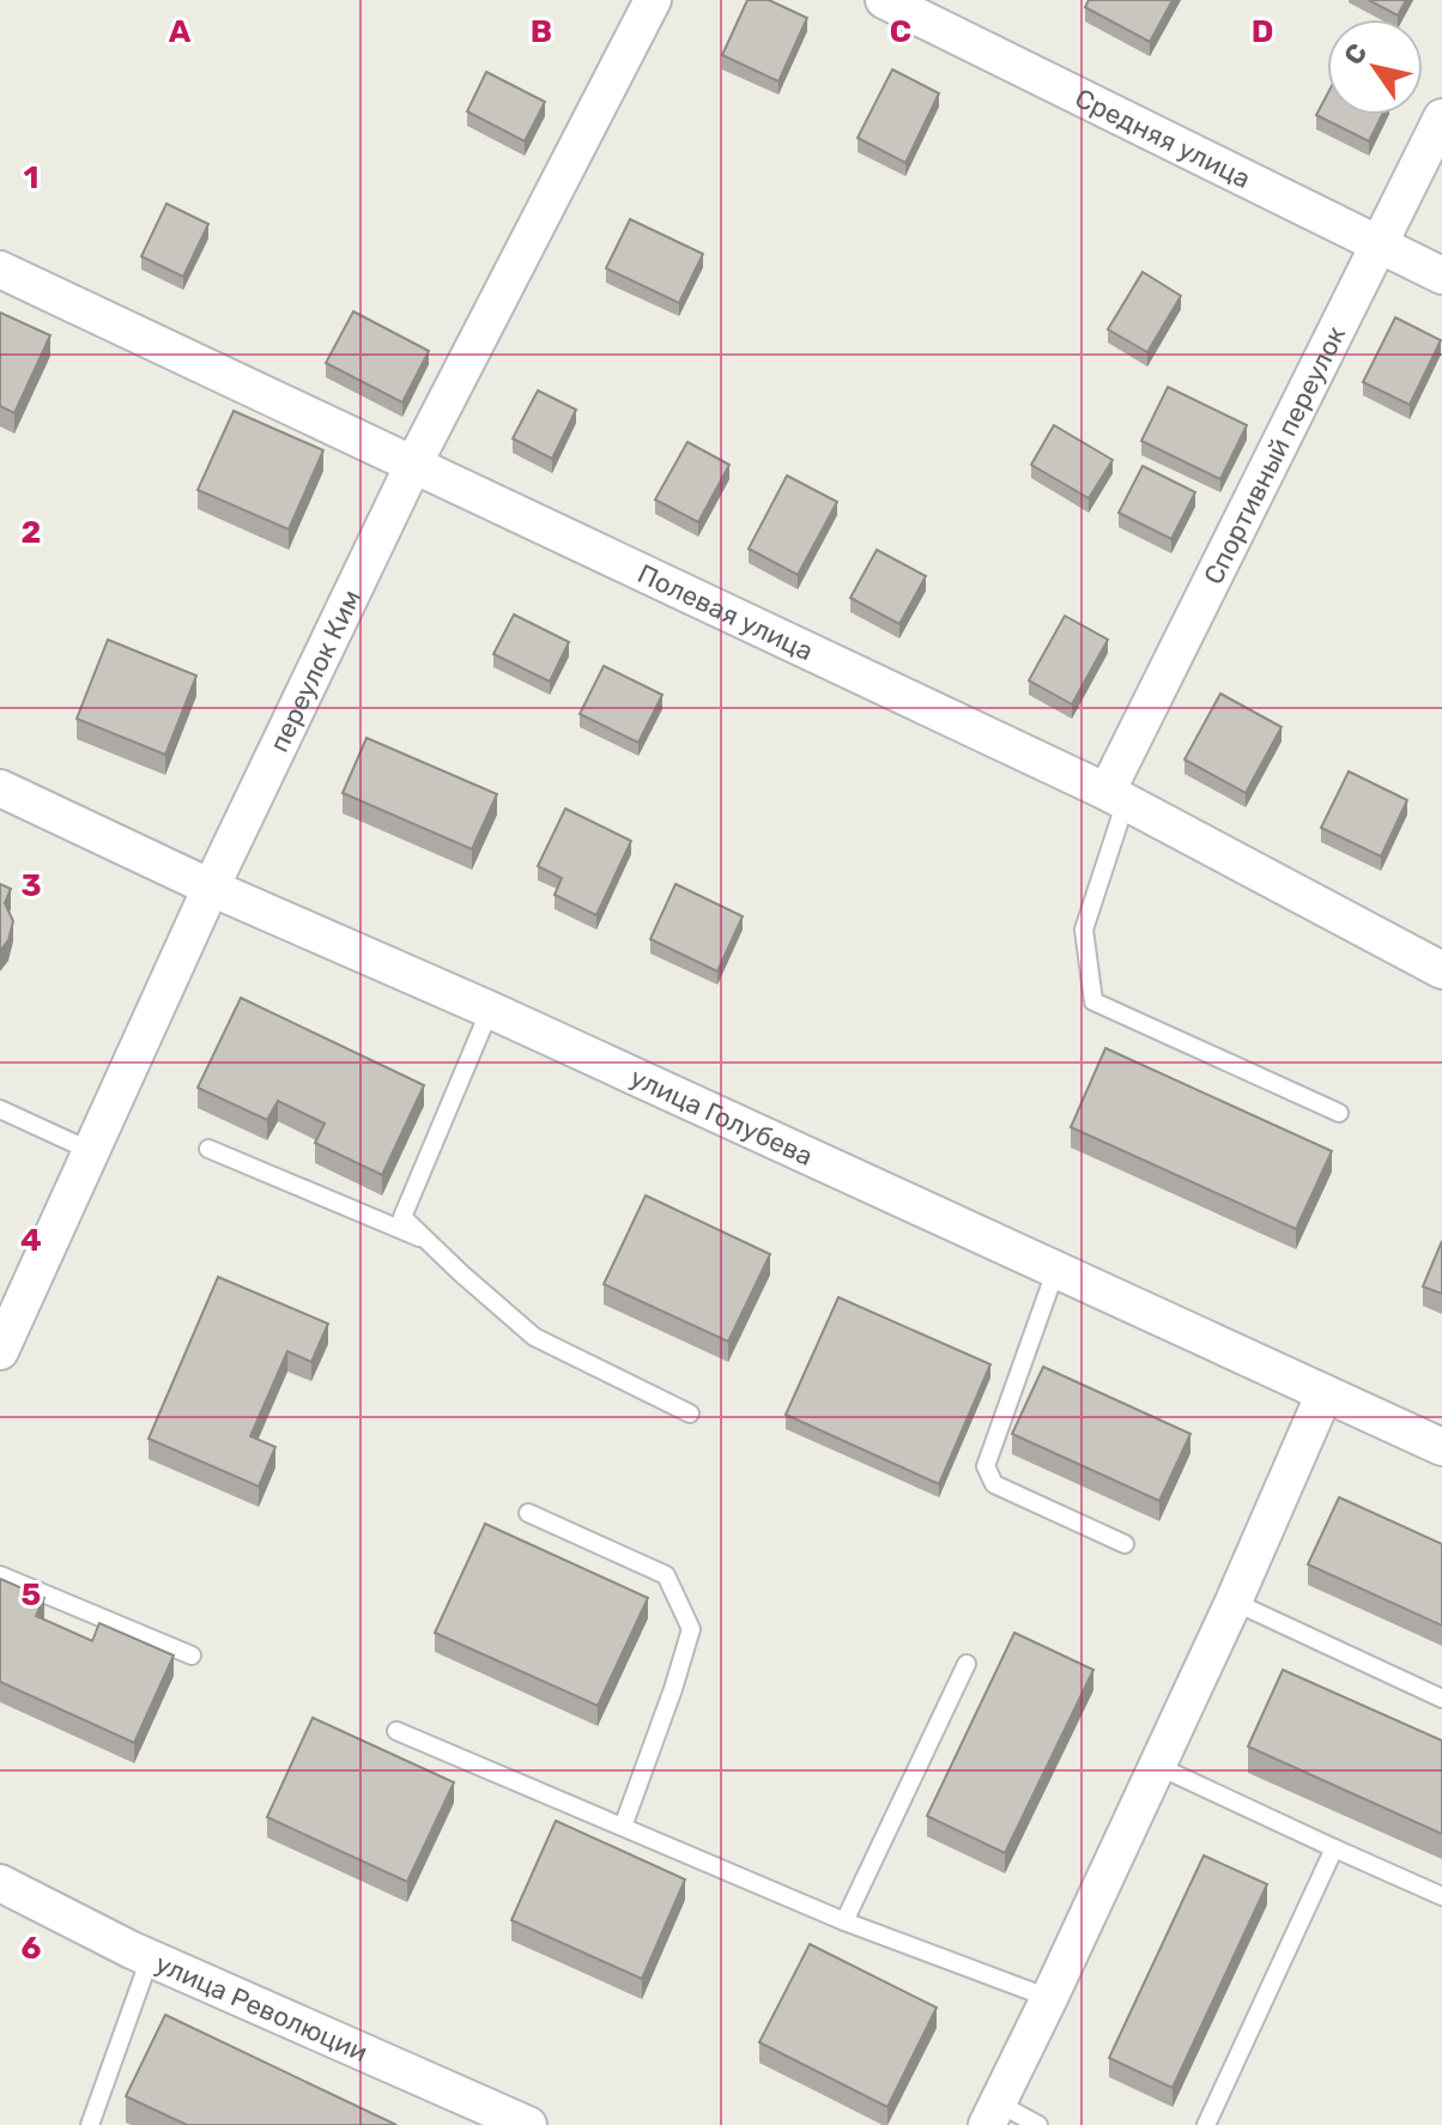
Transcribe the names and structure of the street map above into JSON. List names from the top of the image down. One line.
{"streets":{"street":["Средняя улица","Спортивный переулок","Полевая улица","переулок Ким","улица Голубева","улица Революции"]},"crossings":[["Средняя улица","Спортивный переулок"],["Спортивный переулок","Полевая улица"],["Полевая улица","переулок Ким"],["переулок Ким","улица Голубева"]],"north":"top left","grid":{"columns":["A","B","C","D"],"rows":["1","2","3","4","5","6"]}}
